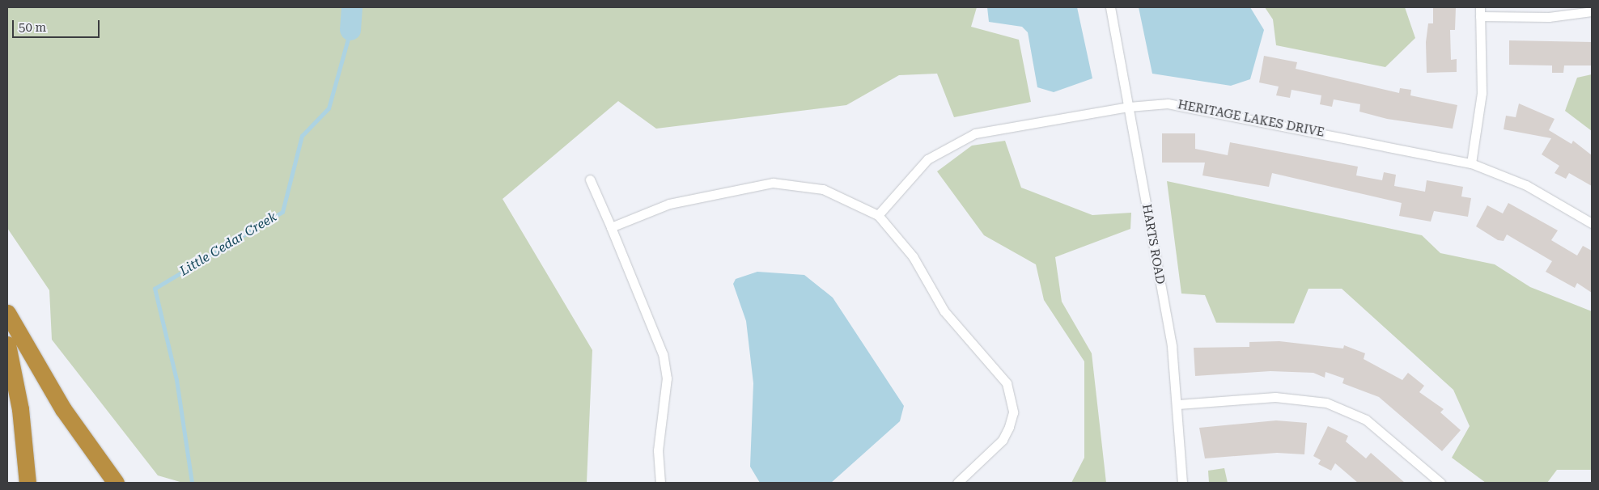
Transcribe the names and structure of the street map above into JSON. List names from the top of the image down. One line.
{"streets":{"street":["HERITAGE LAKES DRIVE","HARTS ROAD"]},"crossings":[["HERITAGE LAKES DRIVE","HARTS ROAD"]],"water":["Little Cedar Creek"],"scale_bar":"50 m"}
